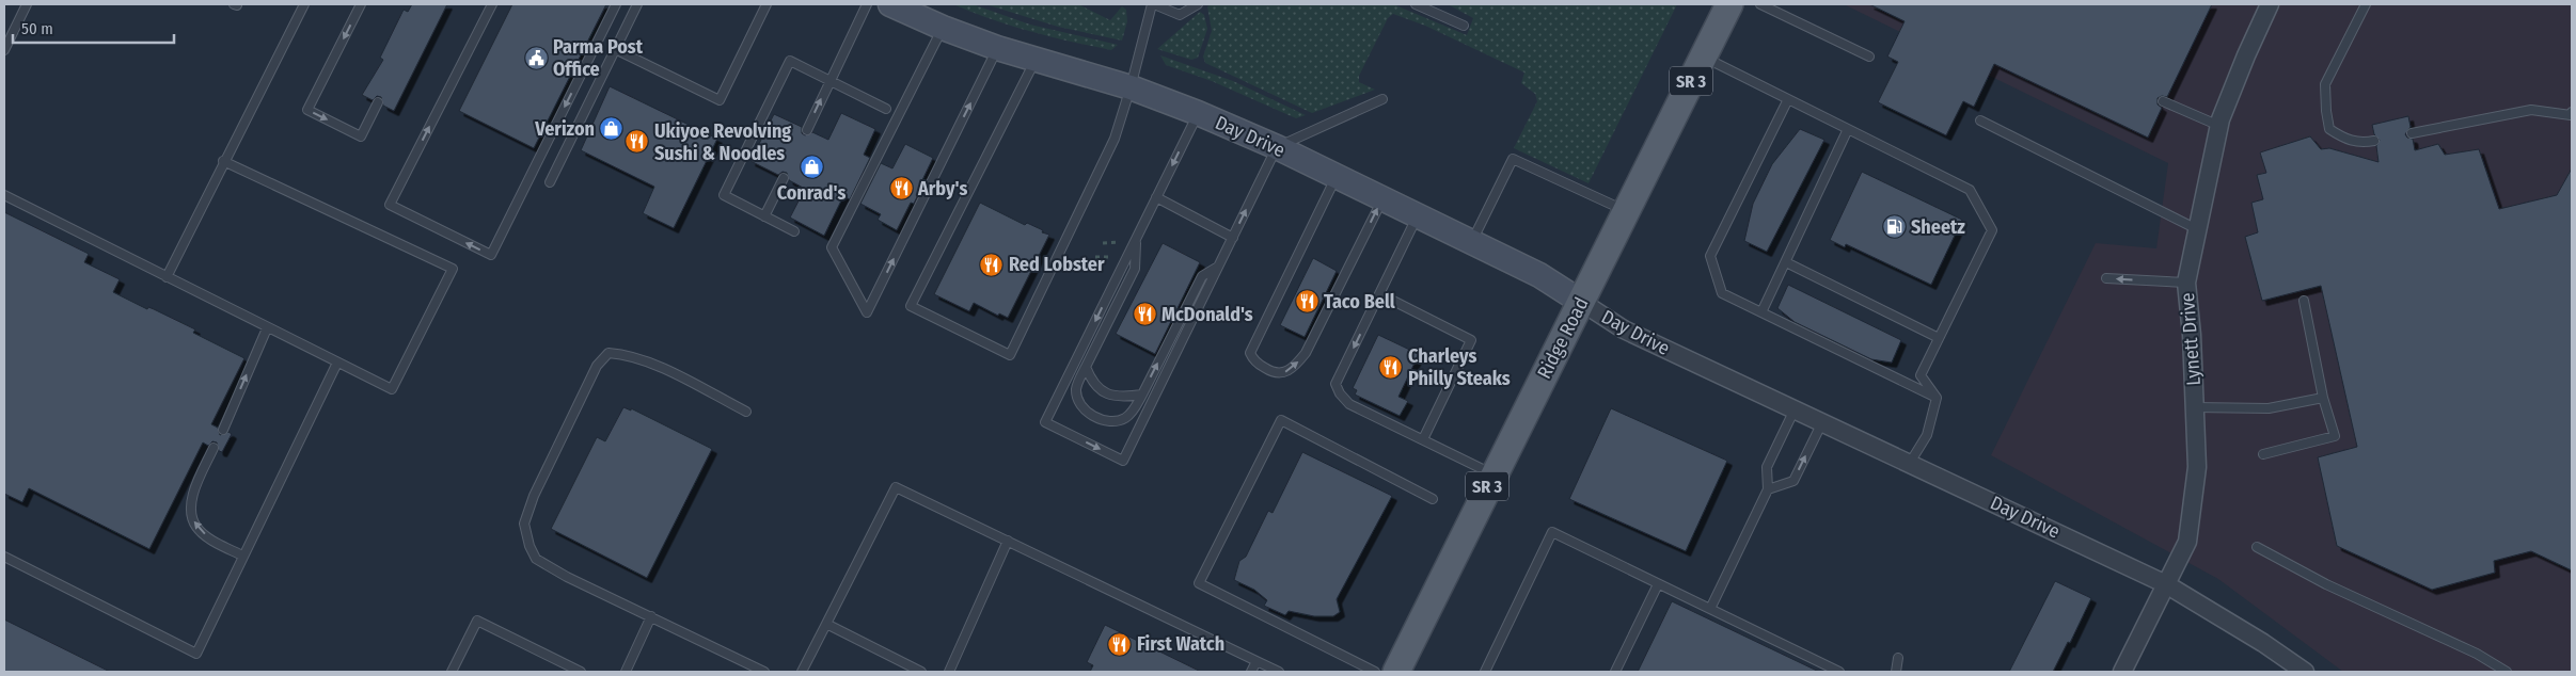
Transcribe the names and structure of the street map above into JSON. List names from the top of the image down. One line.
{"streets":{"main road":["SR 3","Ridge Road"],"street":["Day Drive","Lynett Drive"]},"crossings":[["Day Drive","Ridge Road"],["Day Drive","Lynett Drive"]],"places":{"public building":["Parma Post Office"],"shop":["Verizon","Conrad's"],"restaurant":["Ukiyoe Revolving Sushi & Noodles","Arby's","Red Lobster","Taco Bell","McDonald's","Charleys Philly Steaks","First Watch"],"fuel station":["Sheetz"]},"scale_bar":"50 m"}
